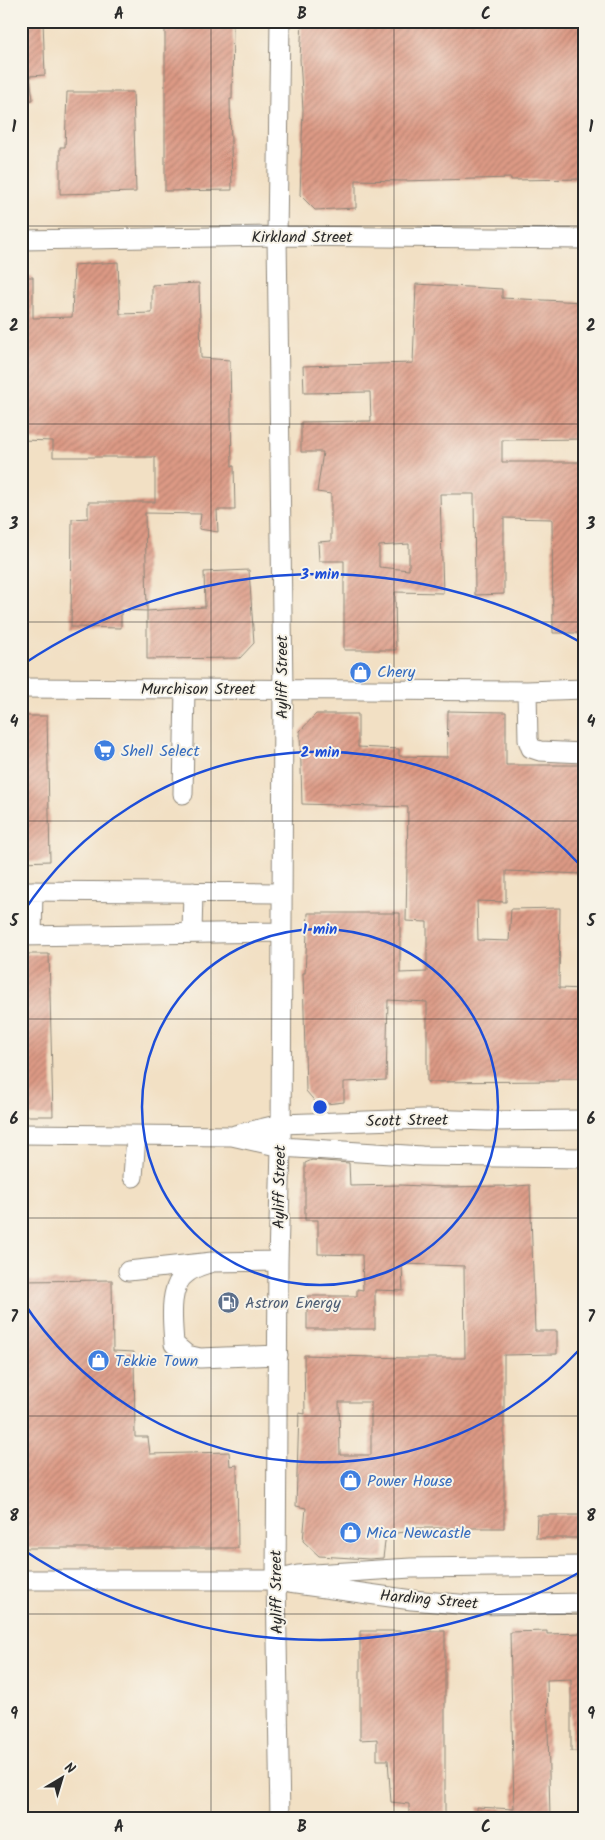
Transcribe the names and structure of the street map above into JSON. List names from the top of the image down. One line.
{"streets":{"street":["Kirkland Street","Ayliff Street","Murchison Street","Scott Street","Harding Street"]},"crossings":[["Kirkland Street","Ayliff Street"],["Ayliff Street","Murchison Street"],["Ayliff Street","Scott Street"],["Ayliff Street","Harding Street"]],"places":{"shop":["Chery","Tekkie Town","Power House","Mica Newcastle"],"supermarket":["Shell Select"],"fuel station":["Astron Energy"]},"north":"top right","grid":{"columns":["A","B","C"],"rows":["1","2","3","4","5","6","7","8","9"]},"rings":["3 min","2 min","1 min"]}
